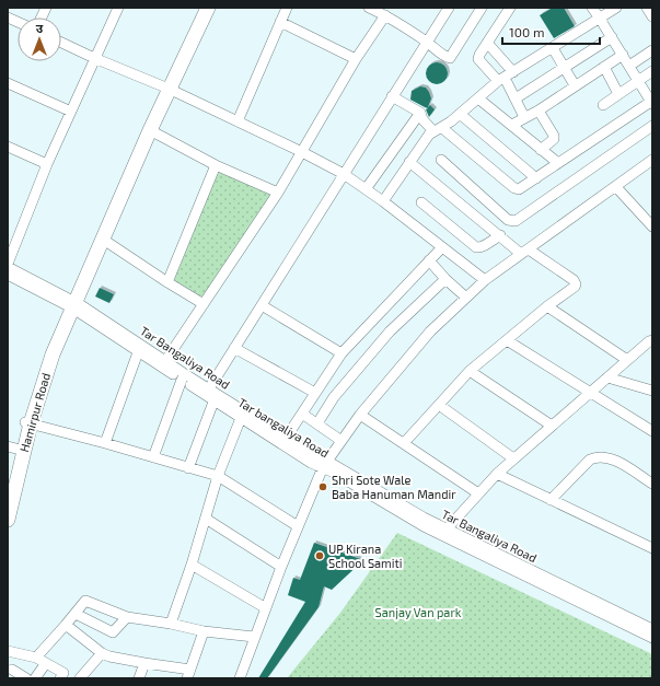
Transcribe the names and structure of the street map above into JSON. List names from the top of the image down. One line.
{"streets":{"highway":["Hamirpur Road"],"street":["Tar Bangaliya Road","Tar bangaliya Road"]},"crossings":[["Tar Bangaliya Road","Tar bangaliya Road"]],"parks":["Sanjay Van park"],"places":["Shri Sote Wale Baba Hanuman Mandir","UP Kirana School Samiti"],"scale_bar":"100 m","north":"top"}
